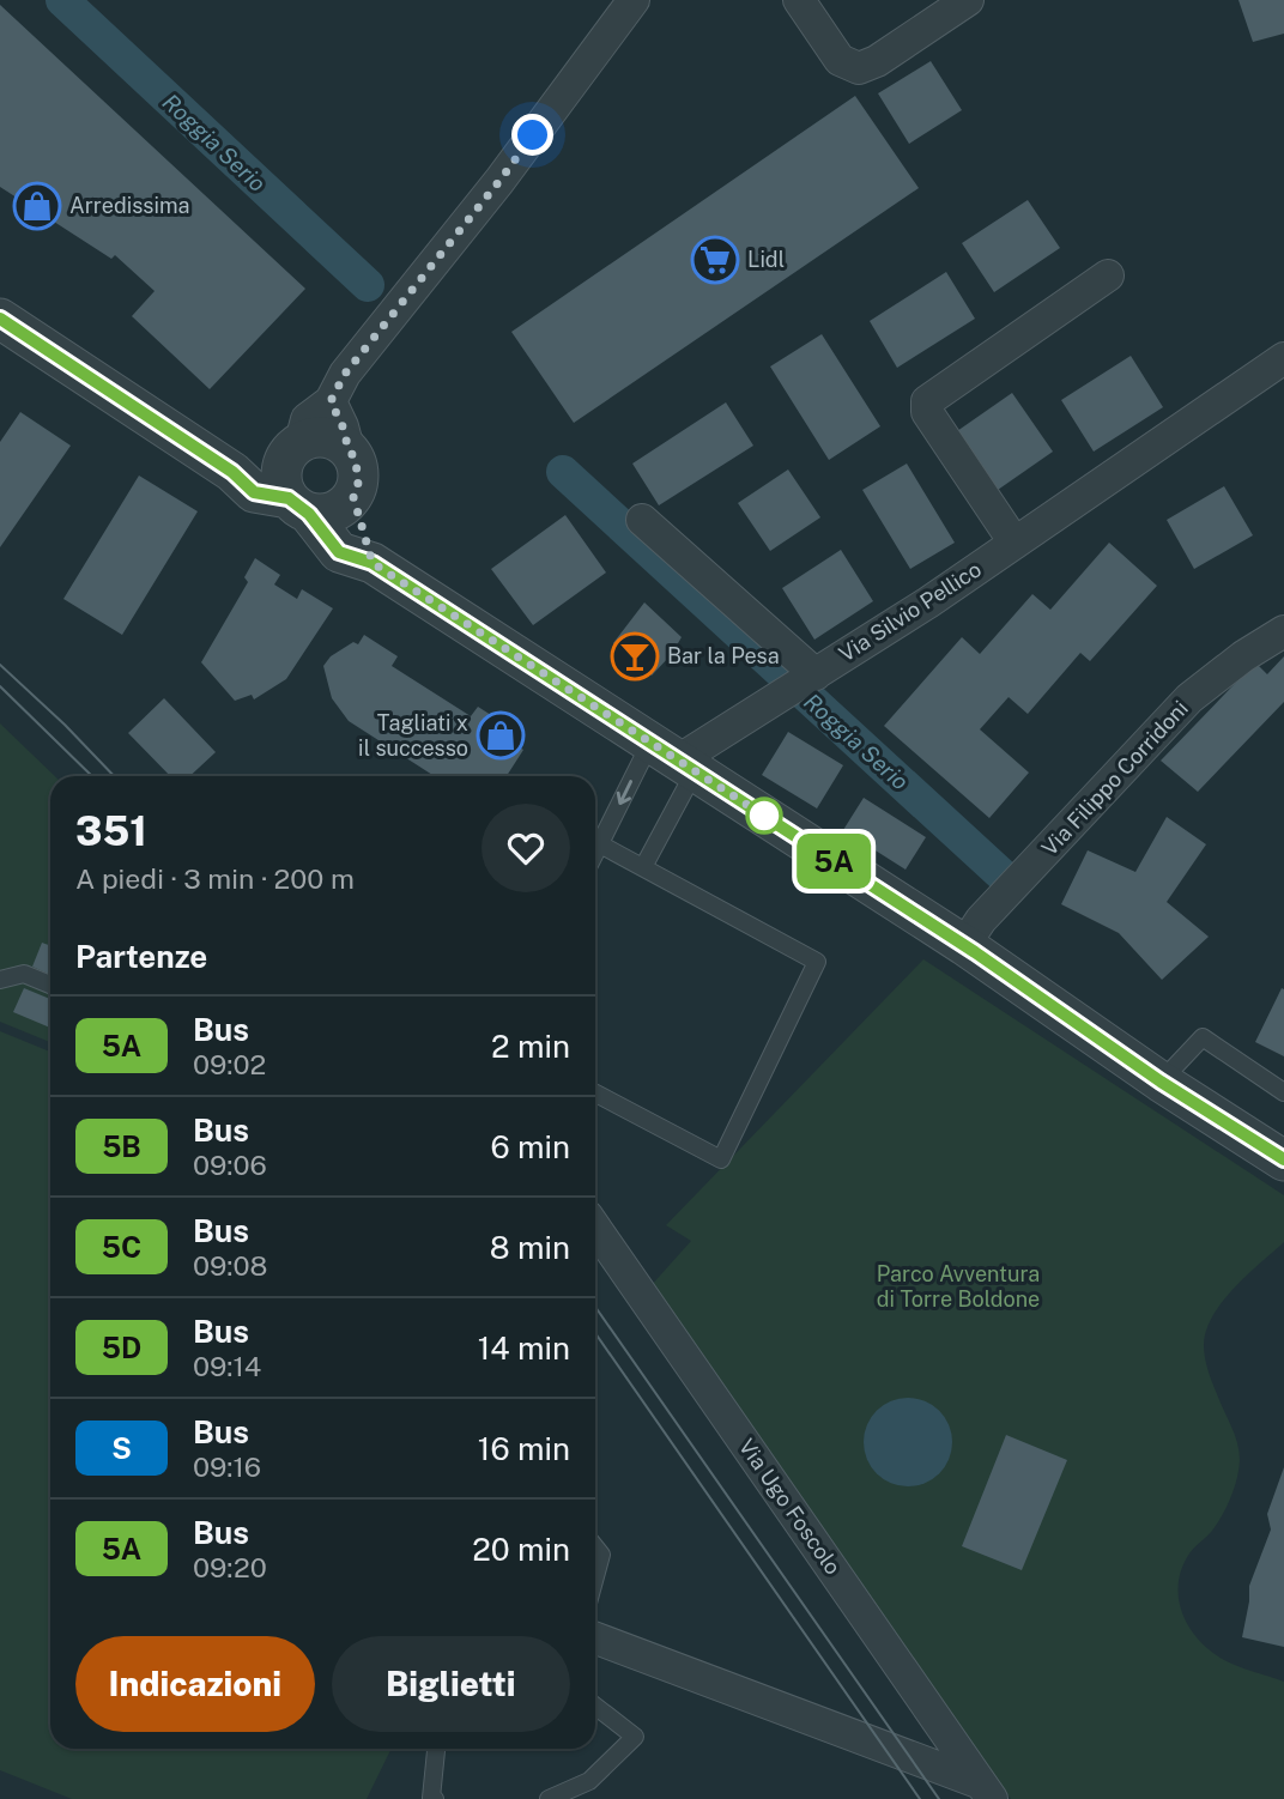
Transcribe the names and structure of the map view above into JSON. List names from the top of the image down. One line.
{"streets":{"street":["Via Silvio Pellico","Via Filippo Corridoni","Via Ugo Foscolo"]},"water":["Roggia Serio"],"parks":["Parco Avventura di Torre Boldone"],"places":{"shop":["Arredissima","Tagliati x il successo"],"supermarket":["Lidl"],"bar":["Bar la Pesa"]},"lines":["bus line 5A"],"page":{"on_map":"5A","heading":[["351","A piedi · 3 min · 200 m"],"Partenze"],"list":[{"mark":"5A","name":"Bus","note":"09:02","value":"2 min"},{"mark":"5B","name":"Bus","note":"09:06","value":"6 min"},{"mark":"5C","name":"Bus","note":"09:08","value":"8 min"},{"mark":"5D","name":"Bus","note":"09:14","value":"14 min"},{"mark":"S","name":"Bus","note":"09:16","value":"16 min"},{"mark":"5A","name":"Bus","note":"09:20","value":"20 min"}],"buttons":["Indicazioni","Biglietti"]}}
